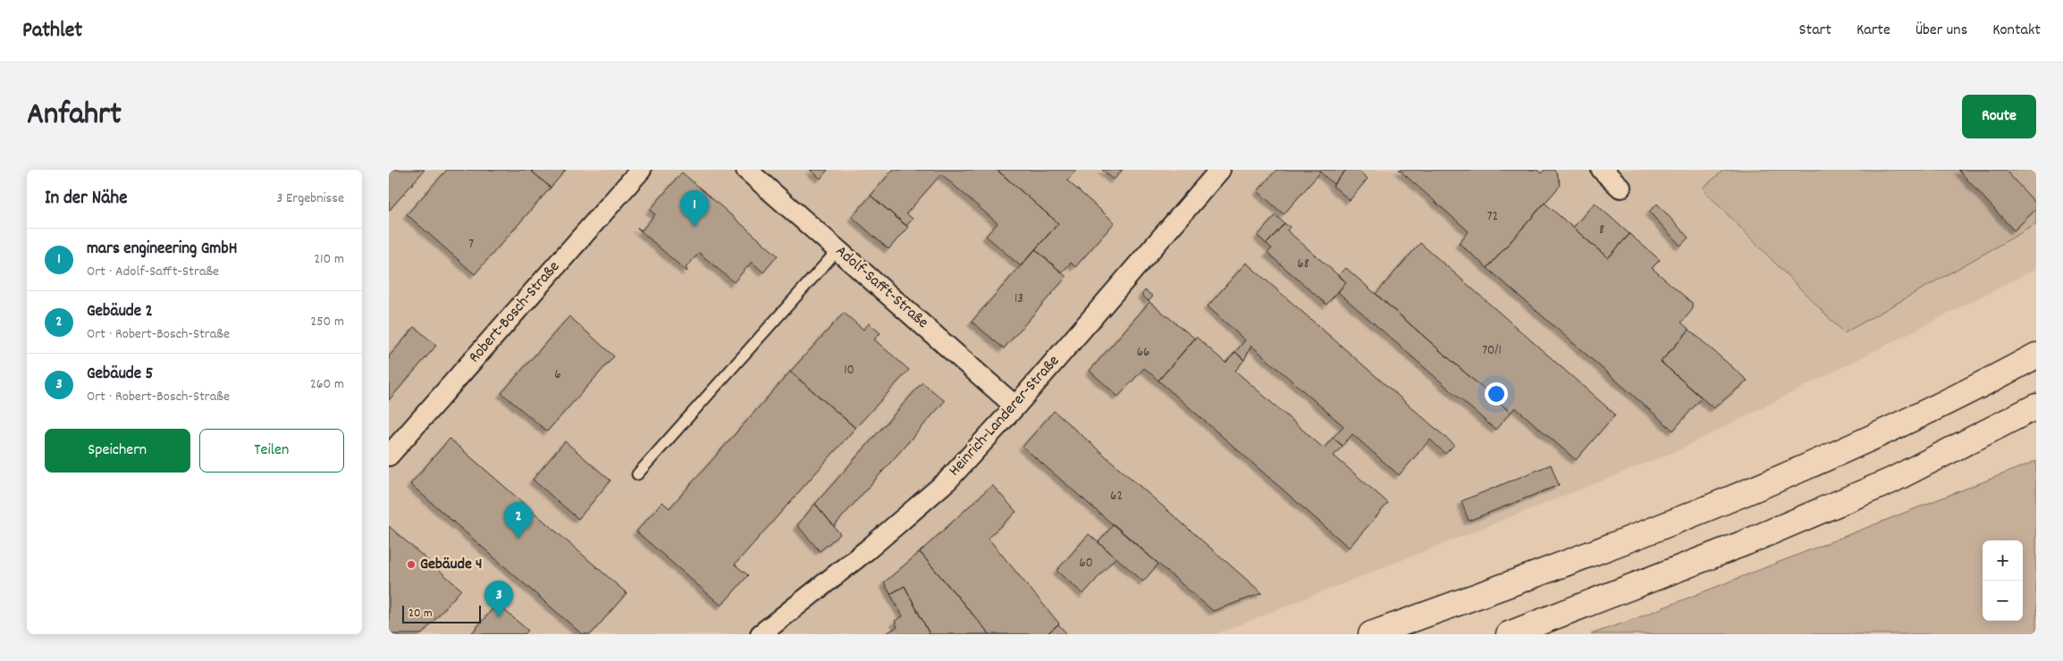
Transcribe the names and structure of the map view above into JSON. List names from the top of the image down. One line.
{"streets":{"street":["Adolf-Safft-Straße","Robert-Bosch-Straße","Heinrich-Landerer-Straße"]},"crossings":[["Adolf-Safft-Straße","Heinrich-Landerer-Straße"]],"places":["Gebäude 4"],"house_numbers":["72","8","7","68","13","70/1","66","10","6","62","60"],"scale_bar":"20 m","page":{"header":"Pathlet","nav":["Start","Karte","Über uns","Kontakt"],"title":"Anfahrt","buttons":["Route",["Speichern","Teilen"]],"heading":["In der Nähe","3 Ergebnisse"],"pins":["1","2","3"],"list":[{"mark":"1","name":"mars engineering GmbH","note":"Ort · Adolf-Safft-Straße","value":"210 m"},{"mark":"2","name":"Gebäude 2","note":"Ort · Robert-Bosch-Straße","value":"250 m"},{"mark":"3","name":"Gebäude 5","note":"Ort · Robert-Bosch-Straße","value":"260 m"}],"map_buttons":["+","−"],"scale":"20 m"}}
